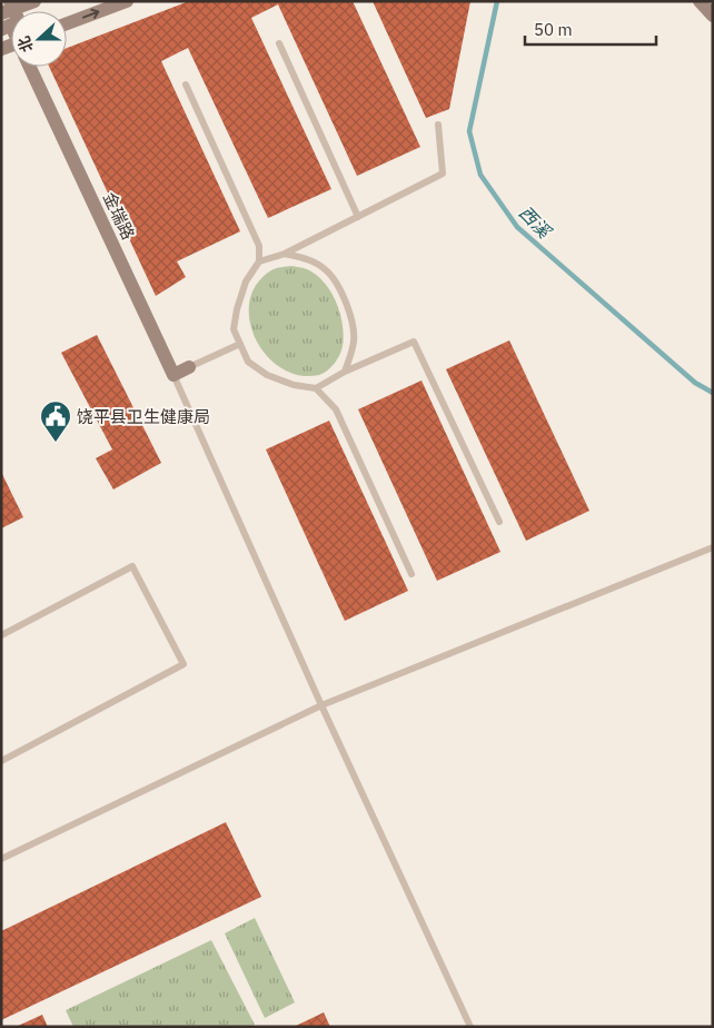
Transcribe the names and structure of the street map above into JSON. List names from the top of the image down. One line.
{"streets":{"street":["金瑞路"]},"water":["西溪"],"places":{"public building":["饶平县卫生健康局"]},"scale_bar":"50 m","north":"left"}
